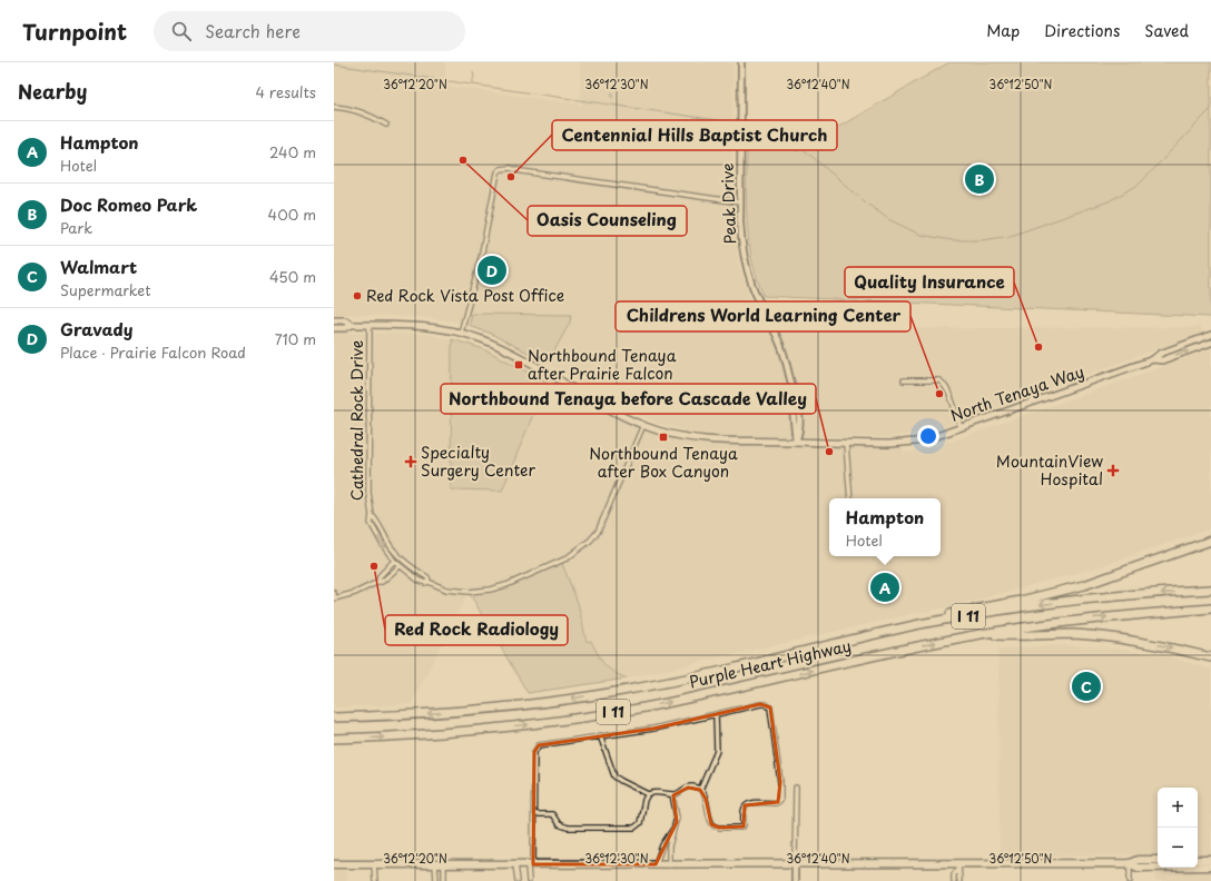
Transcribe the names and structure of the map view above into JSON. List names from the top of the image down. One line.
{"streets":{"highway":["I 11","Purple Heart Highway"],"main road":["North Tenaya Way"],"street":["Peak Drive","Cathedral Rock Drive"]},"crossings":[["Peak Drive","North Tenaya Way"],["North Tenaya Way","Cathedral Rock Drive"]],"places":{"other":["Oasis Counseling","Centennial Hills Baptist Church","Red Rock Vista Post Office","Quality Insurance","Childrens World Learning Center","Northbound Tenaya before Cascade Valley","Red Rock Radiology"],"transit":["Northbound Tenaya after Prairie Falcon","Northbound Tenaya after Box Canyon"],"health":["Specialty Surgery Center","MountainView Hospital"]},"page":{"header":"Turnpoint","search":"Search here","nav":["Map","Directions","Saved"],"heading":["Nearby","4 results"],"list":[{"mark":"A","name":"Hampton","note":"Hotel","value":"240 m"},{"mark":"B","name":"Doc Romeo Park","note":"Park","value":"400 m"},{"mark":"C","name":"Walmart","note":"Supermarket","value":"450 m"},{"mark":"D","name":"Gravady","note":"Place · Prairie Falcon Road","value":"710 m"}],"pins":["B","D","A","C"],"popup":["Hampton","Hotel"],"map_buttons":["+","−"]},"coordinates":["36°12'20\"N","36°12'30\"N","36°12'40\"N","36°12'50\"N"]}
